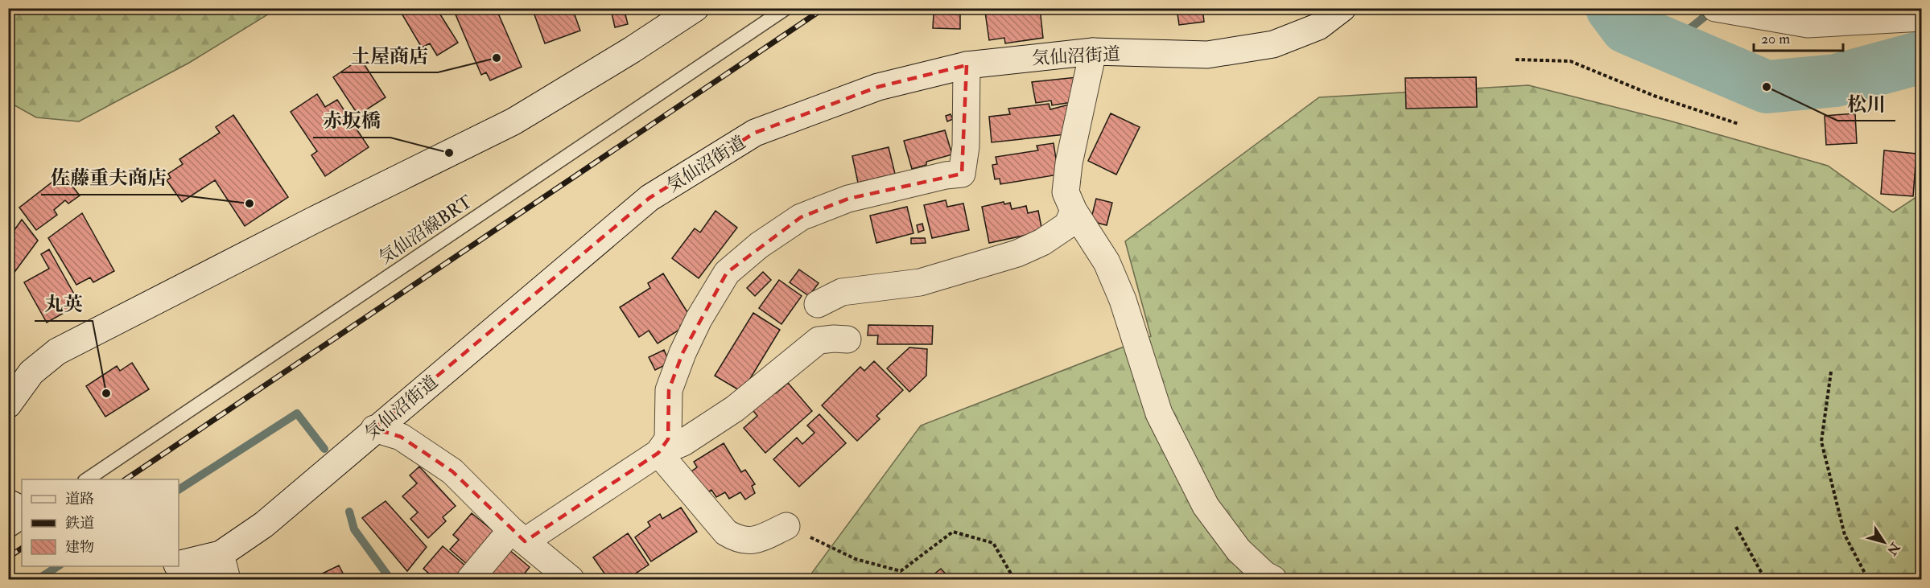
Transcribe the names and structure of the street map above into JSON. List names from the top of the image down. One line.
{"streets":{"street":["気仙沼街道"],"lane":["気仙沼線BRT"]},"places":["土屋商店","松川","赤坂橋","佐藤重夫商店","丸英"],"legend":["道路","鉄道","建物"],"scale_bar":"20 m","north":"bottom right"}
